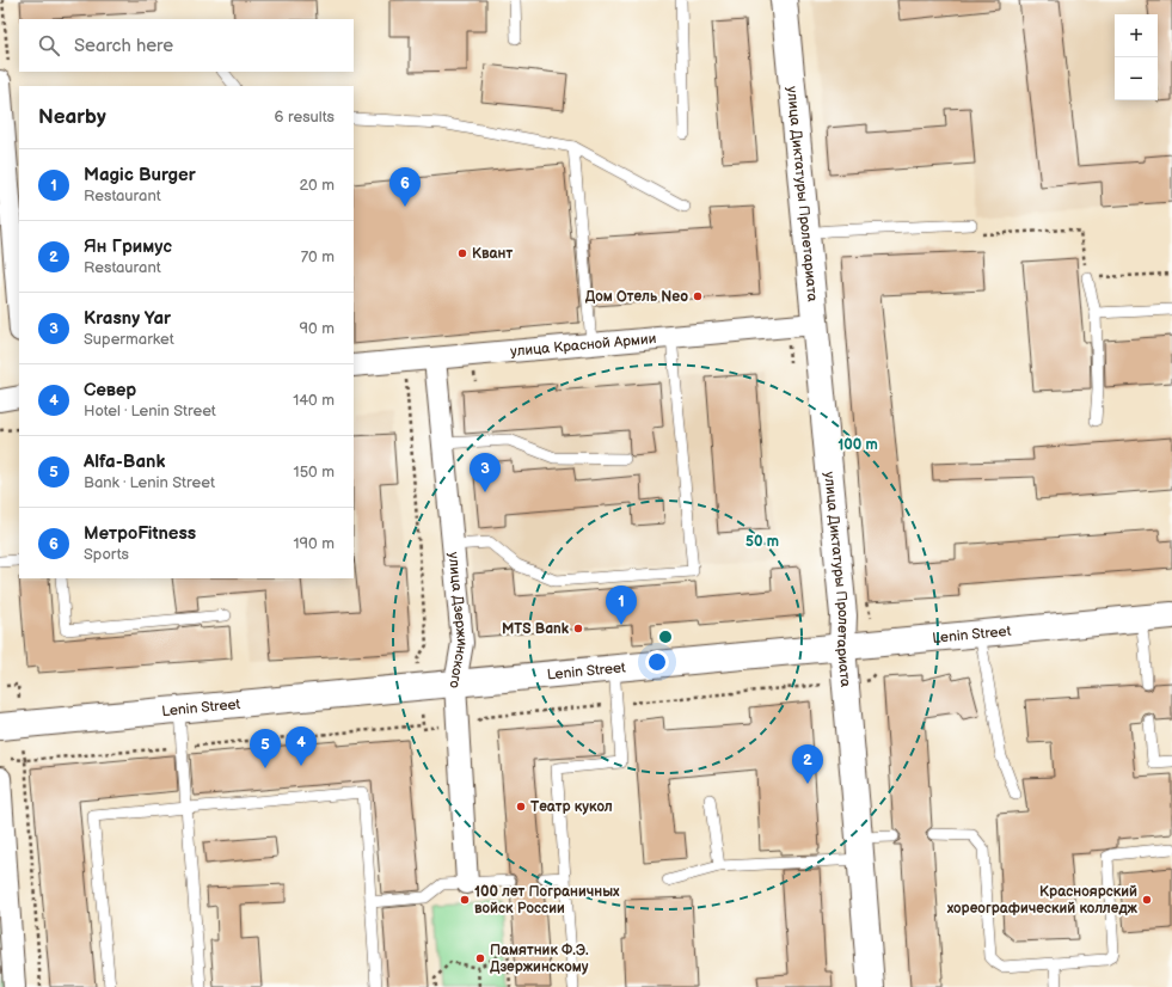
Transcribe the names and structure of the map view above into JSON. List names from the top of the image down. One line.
{"streets":{"main road":["улица Диктатуры Пролетариата","Lenin Street"],"street":["улица Красной Армии","улица Дзержинского"]},"crossings":[["улица Диктатуры Пролетариата","улица Красной Армии"],["улица Диктатуры Пролетариата","Lenin Street"],["улица Красной Армии","улица Дзержинского"],["улица Дзержинского","Lenin Street"]],"places":["Квант","Дом Отель Neo","MTS Bank","Театр кукол","100 лет Пограничных войск России","Красноярский хореографический колледж","Памятник Ф.Э. Дзержинскому"],"page":{"map_buttons":["+","−"],"search":"Search here","heading":["Nearby","6 results"],"list":[{"mark":"1","name":"Magic Burger","note":"Restaurant","value":"20 m"},{"mark":"2","name":"Ян Гримус","note":"Restaurant","value":"70 m"},{"mark":"3","name":"Krasny Yar","note":"Supermarket","value":"90 m"},{"mark":"4","name":"Север","note":"Hotel · Lenin Street","value":"140 m"},{"mark":"5","name":"Alfa-Bank","note":"Bank · Lenin Street","value":"150 m"},{"mark":"6","name":"МетроFitness","note":"Sports","value":"190 m"}],"pins":["6","3","1","4","5","2"]},"rings":["100 m","50 m"]}
